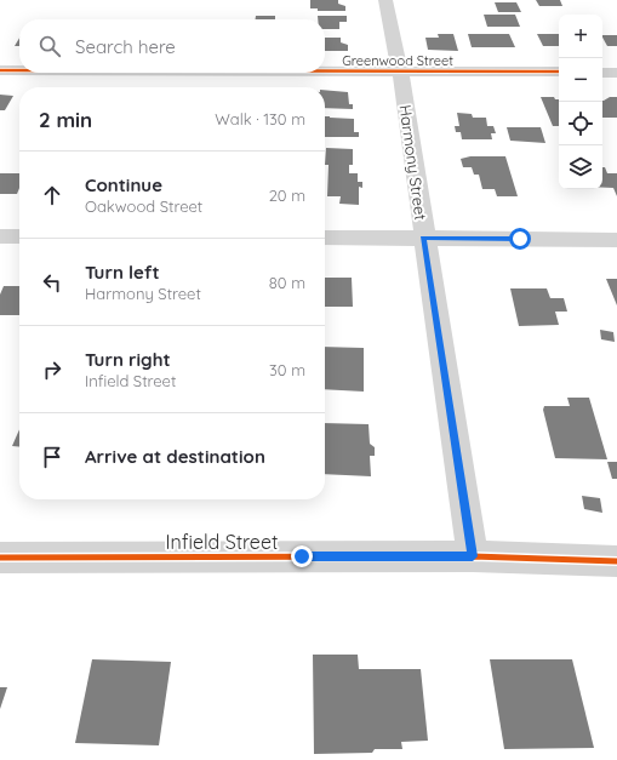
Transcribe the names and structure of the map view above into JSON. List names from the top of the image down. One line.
{"streets":{"street":["Greenwood Street","Harmony Street","Infield Street"]},"crossings":[["Greenwood Street","Harmony Street"],["Harmony Street","Infield Street"]],"page":{"map_buttons":["+","−"],"search":"Search here","heading":["2 min","Walk · 130 m"],"list":[["Continue","Oakwood Street","20 m"],["Turn left","Harmony Street","80 m"],["Turn right","Infield Street","30 m"],"Arrive at destination"]}}
